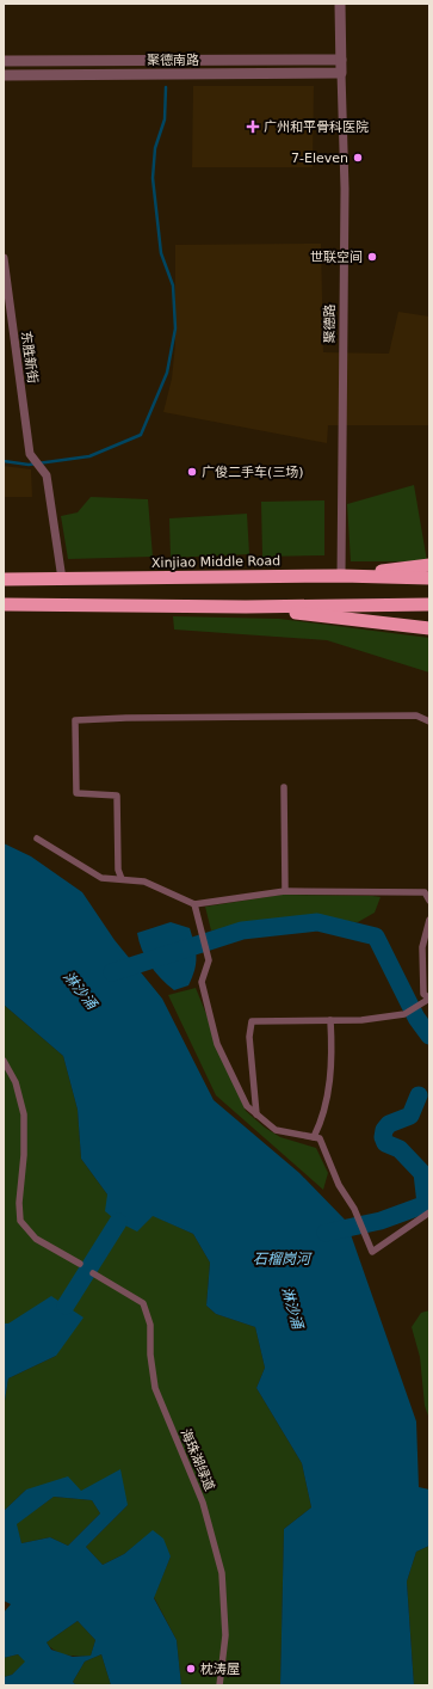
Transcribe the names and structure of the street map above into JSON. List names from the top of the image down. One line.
{"streets":{"highway":["Xinjiao Middle Road"],"street":["聚德南路","聚德路","东胜新街","海珠湖绿道"]},"crossings":[["聚德南路","聚德路"],["聚德路","Xinjiao Middle Road"],["东胜新街","Xinjiao Middle Road"]],"water":["淋沙涌","石榴岗河"],"places":{"health":["广州和平骨科医院"],"other":["7-Eleven","世联空间","广俊二手车(三场)","枕涛屋"]}}
